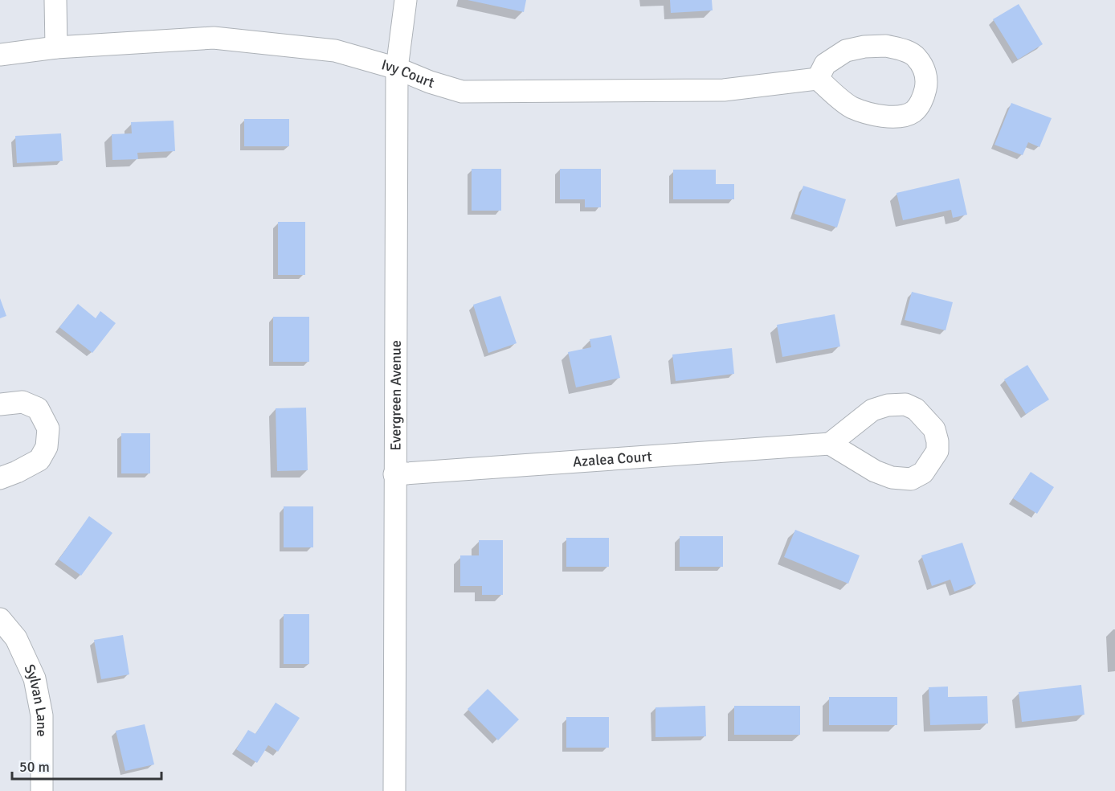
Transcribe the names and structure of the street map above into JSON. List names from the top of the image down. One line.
{"streets":{"street":["Ivy Court","Evergreen Avenue","Azalea Court","Sylvan Lane"]},"crossings":[["Ivy Court","Evergreen Avenue"],["Evergreen Avenue","Azalea Court"]],"scale_bar":"50 m"}
